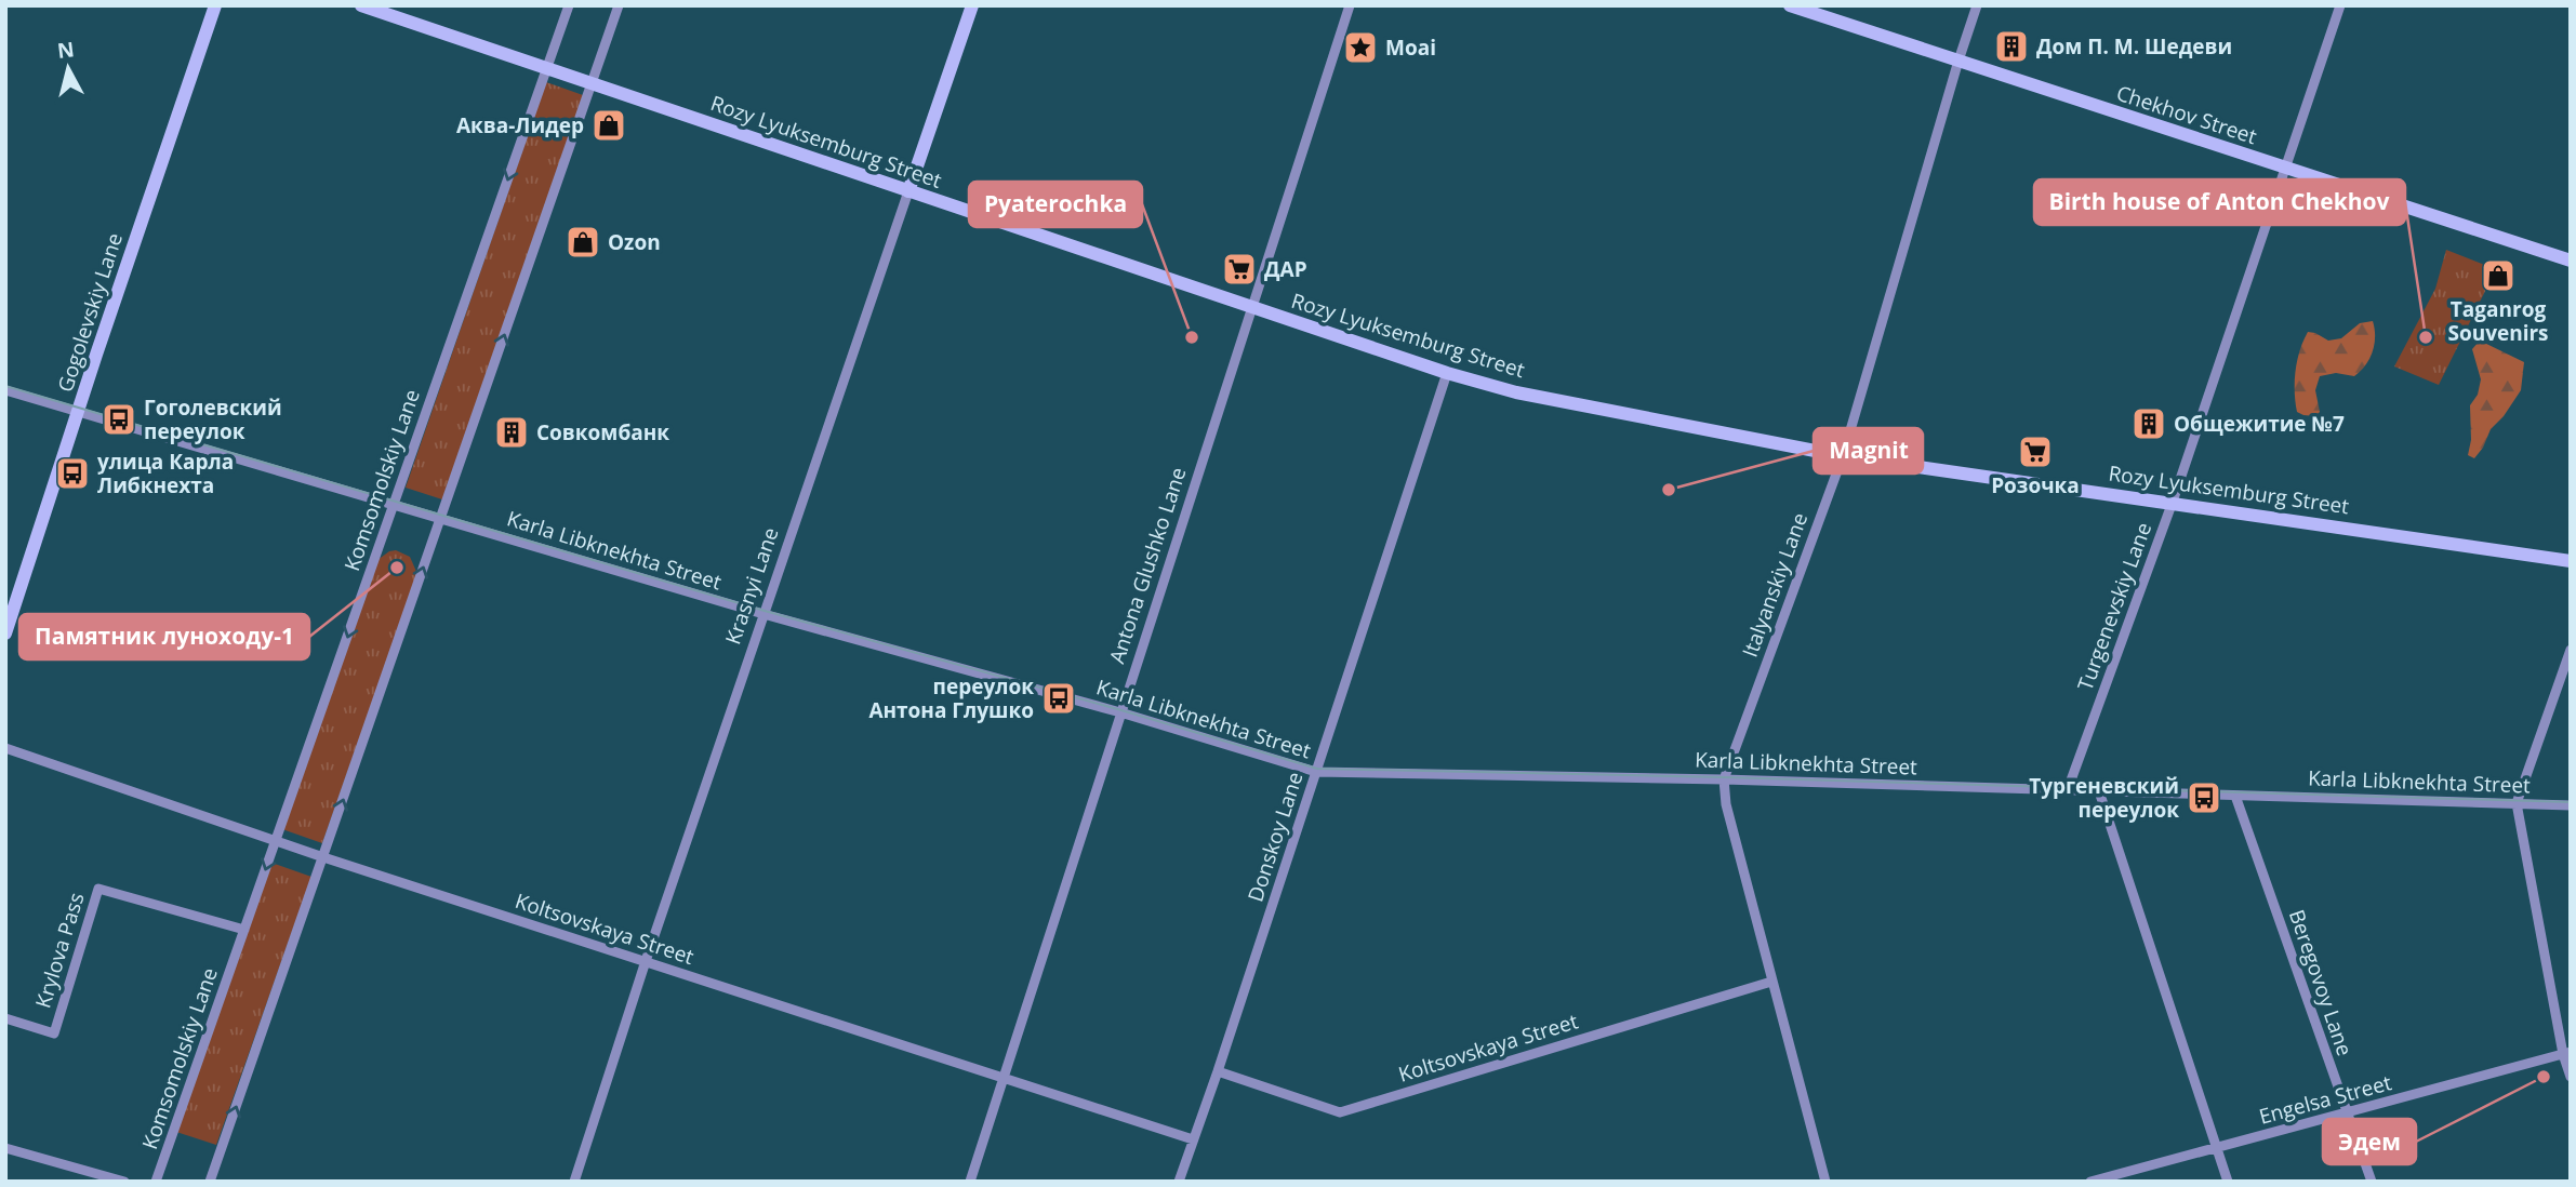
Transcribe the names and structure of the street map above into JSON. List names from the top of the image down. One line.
{"streets":{"street":["Chekhov Street","Rozy Lyuksemburg Street","Gogolevskiy Lane","Komsomolskiy Lane","Karla Libknekhta Street","Antona Glushko Lane","Italyanskiy Lane","Krasnyi Lane","Turgenevskiy Lane","Donskoy Lane","Koltsovskaya Street","Krylova Pass","Beregovoy Lane","Engelsa Street"]},"crossings":[["Chekhov Street","Italyanskiy Lane"],["Chekhov Street","Turgenevskiy Lane"],["Rozy Lyuksemburg Street","Komsomolskiy Lane"],["Rozy Lyuksemburg Street","Antona Glushko Lane"],["Rozy Lyuksemburg Street","Italyanskiy Lane"],["Rozy Lyuksemburg Street","Krasnyi Lane"],["Rozy Lyuksemburg Street","Turgenevskiy Lane"],["Rozy Lyuksemburg Street","Donskoy Lane"],["Gogolevskiy Lane","Karla Libknekhta Street"],["Komsomolskiy Lane","Karla Libknekhta Street"],["Komsomolskiy Lane","Koltsovskaya Street"],["Komsomolskiy Lane","Krylova Pass"],["Karla Libknekhta Street","Antona Glushko Lane"],["Karla Libknekhta Street","Italyanskiy Lane"],["Karla Libknekhta Street","Krasnyi Lane"],["Karla Libknekhta Street","Turgenevskiy Lane"],["Karla Libknekhta Street","Donskoy Lane"],["Karla Libknekhta Street","Beregovoy Lane"],["Antona Glushko Lane","Koltsovskaya Street"],["Italyanskiy Lane","Koltsovskaya Street"],["Krasnyi Lane","Koltsovskaya Street"],["Donskoy Lane","Koltsovskaya Street"],["Beregovoy Lane","Engelsa Street"]],"places":{"building":["Дом П. М. Шедеви","Общежитие №7","Совкомбанк"],"place":["Moai"],"shop":["Аква-Лидер","Ozon","Taganrog Souvenirs"],"supermarket":["ДАР","Розочка"],"other":["Pyaterochka","Birth house of Anton Chekhov","Magnit","Памятник луноходу-1","Эдем"],"bus stop":["Гоголевский переулок","улица Карла Либкнехта","переулок Антона Глушко","Тургеневский переулок"]},"north":"top"}
